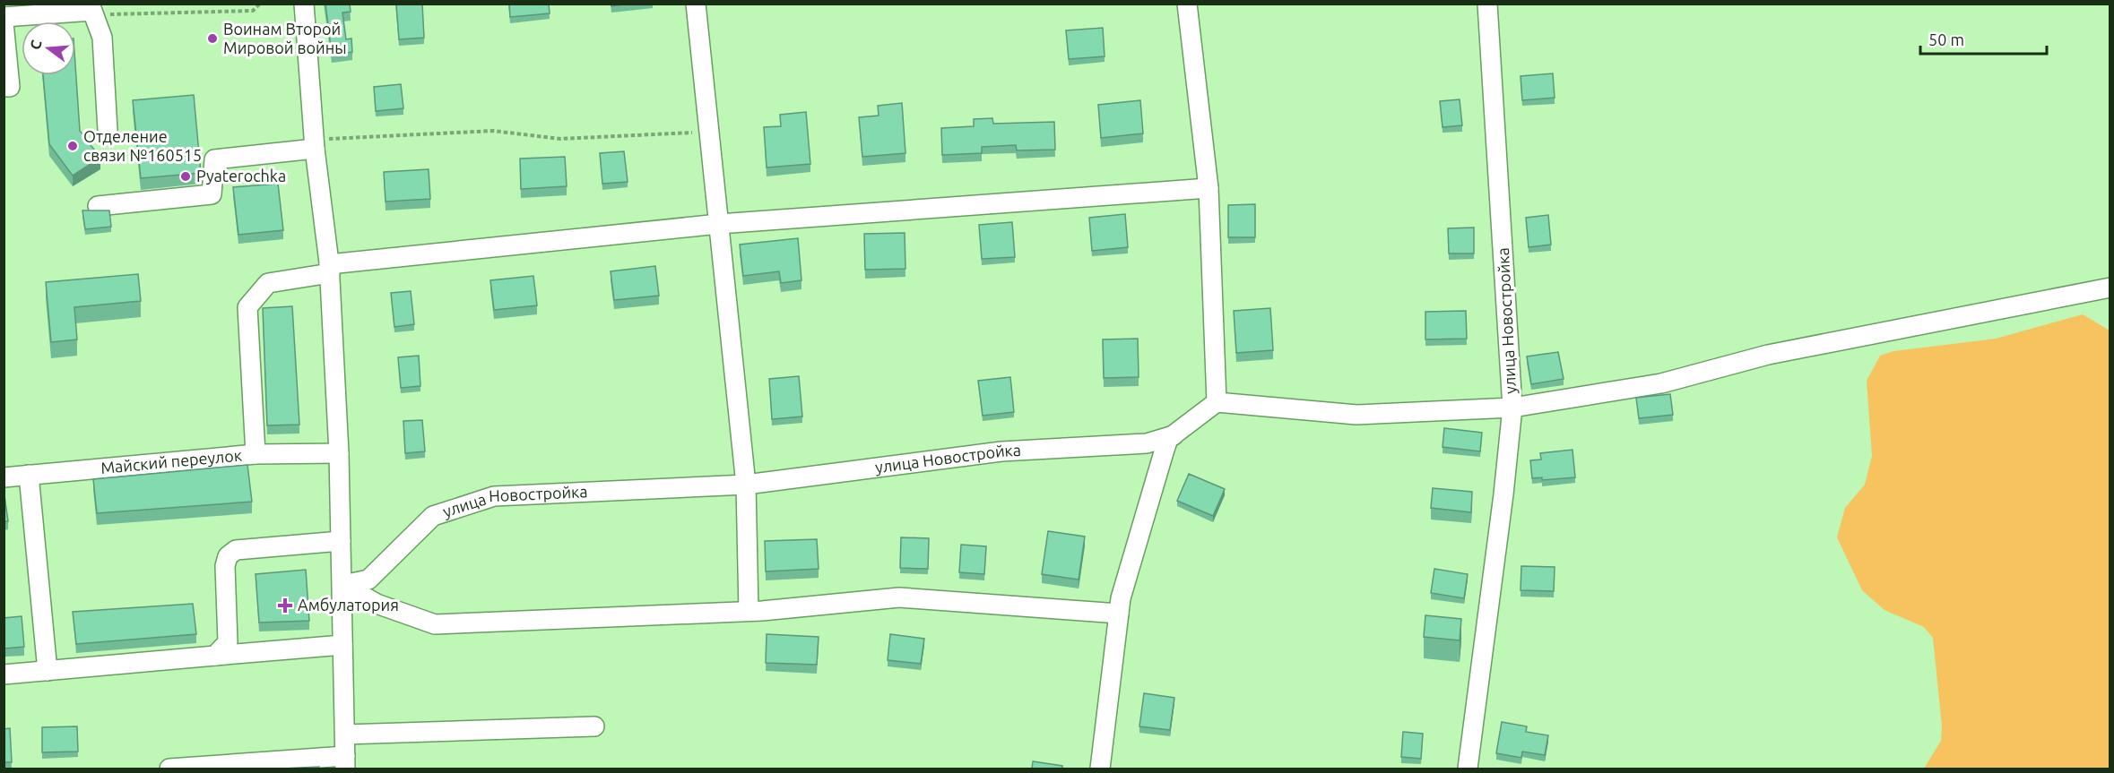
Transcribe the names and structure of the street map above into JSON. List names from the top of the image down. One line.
{"streets":{"street":["улица Новостройка","Майский переулок"]},"places":{"other":["Воинам Второй Мировой войны","Отделение связи №160515","Pyaterochka"],"health":["Амбулатория"]},"scale_bar":"50 m","north":"left"}
